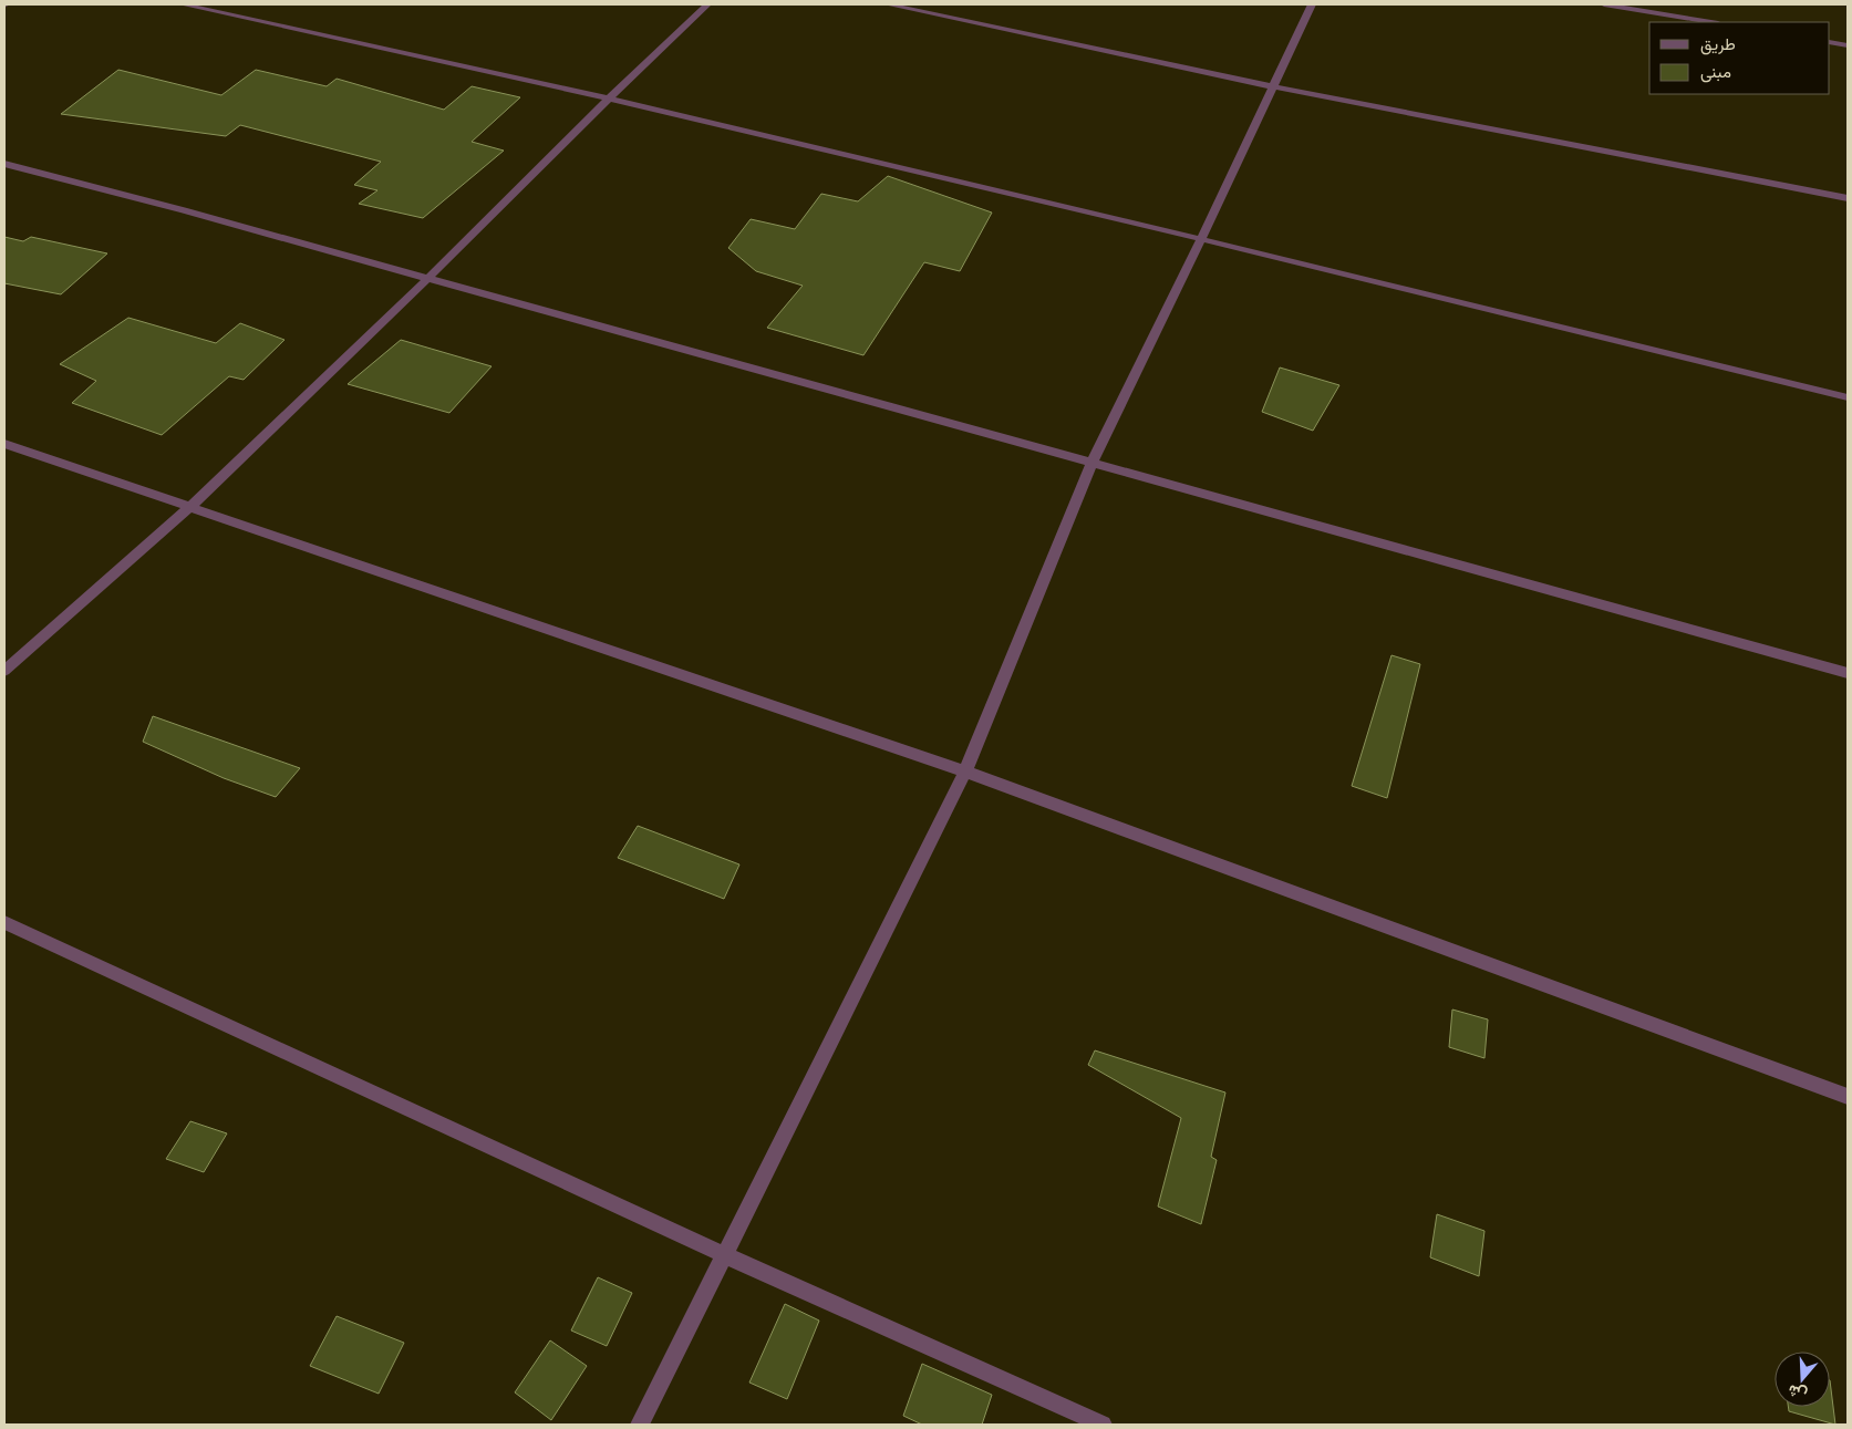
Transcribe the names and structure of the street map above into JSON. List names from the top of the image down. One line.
{"legend":["طريق","مبنى"],"north":"bottom"}
